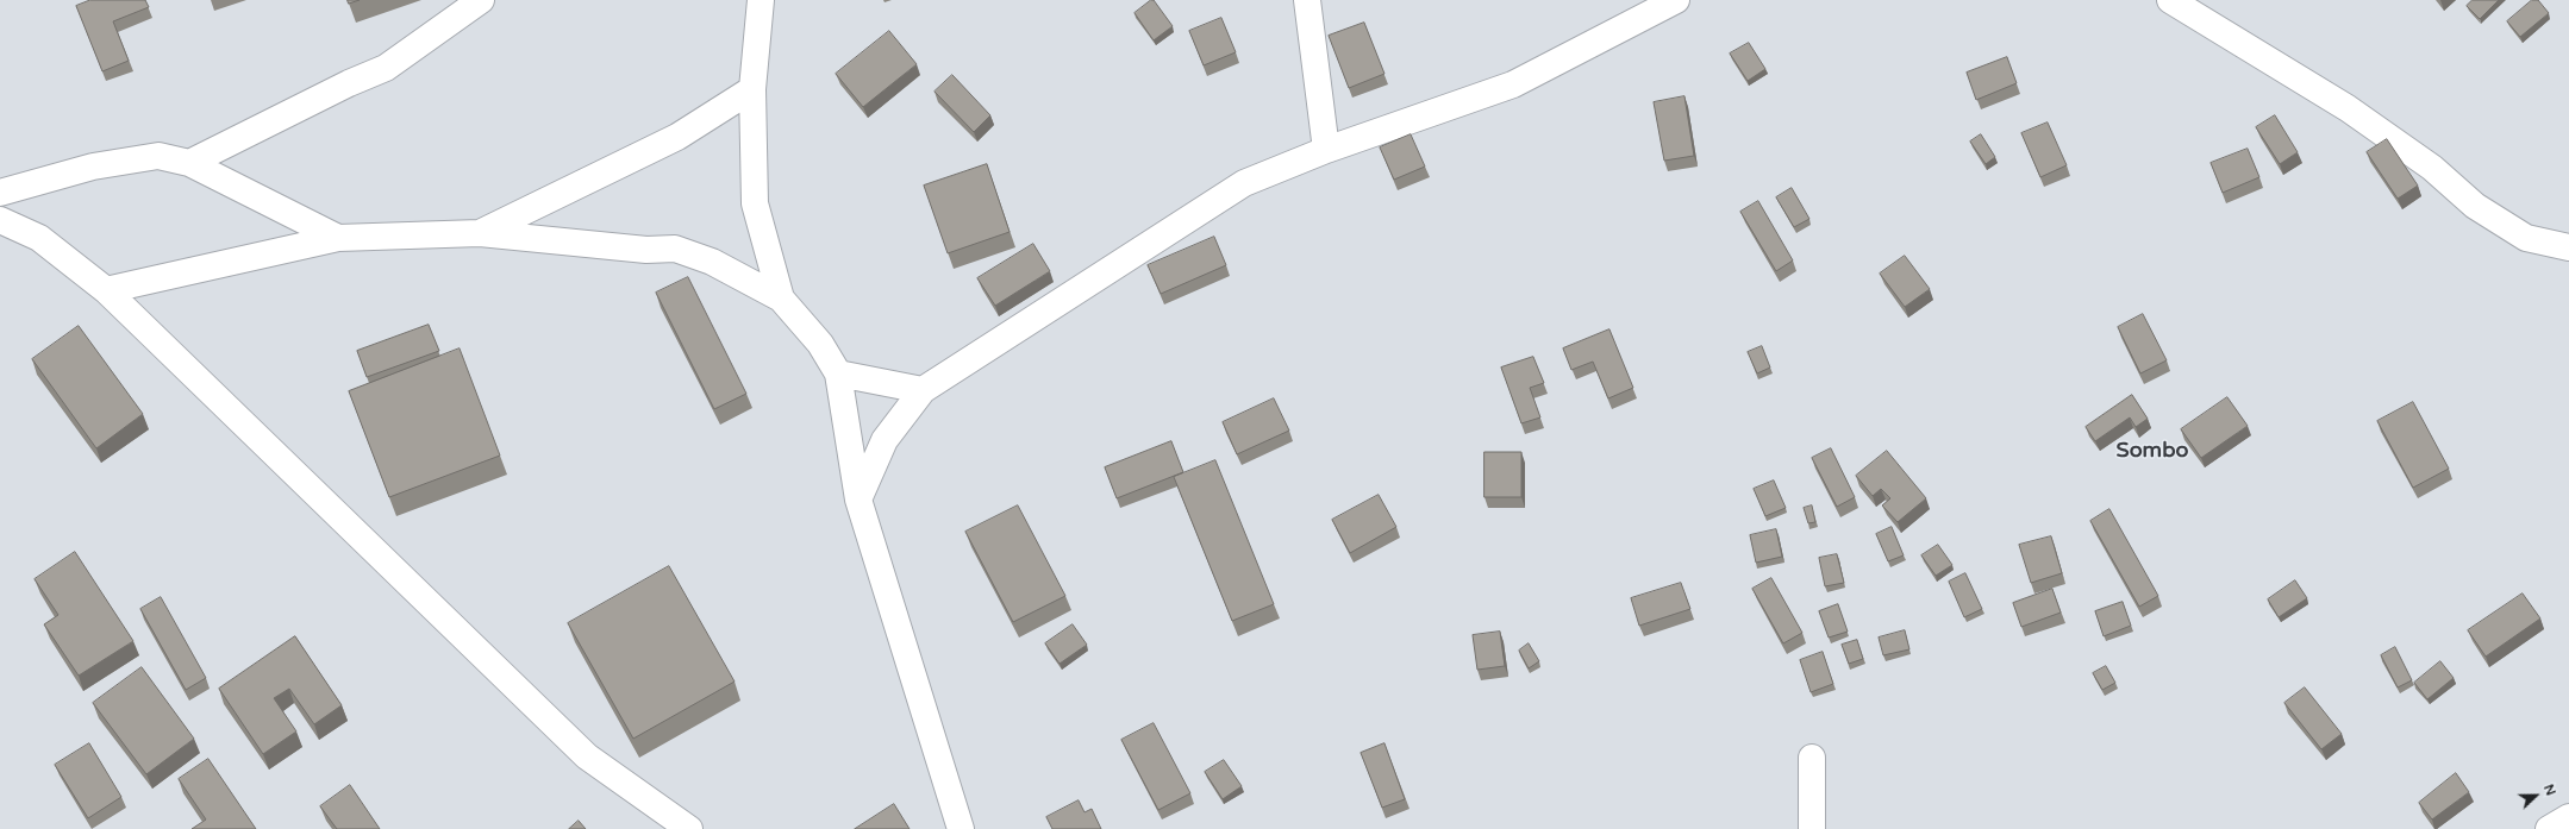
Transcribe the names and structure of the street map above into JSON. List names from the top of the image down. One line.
{"districts":["Sombo"],"north":"right"}
